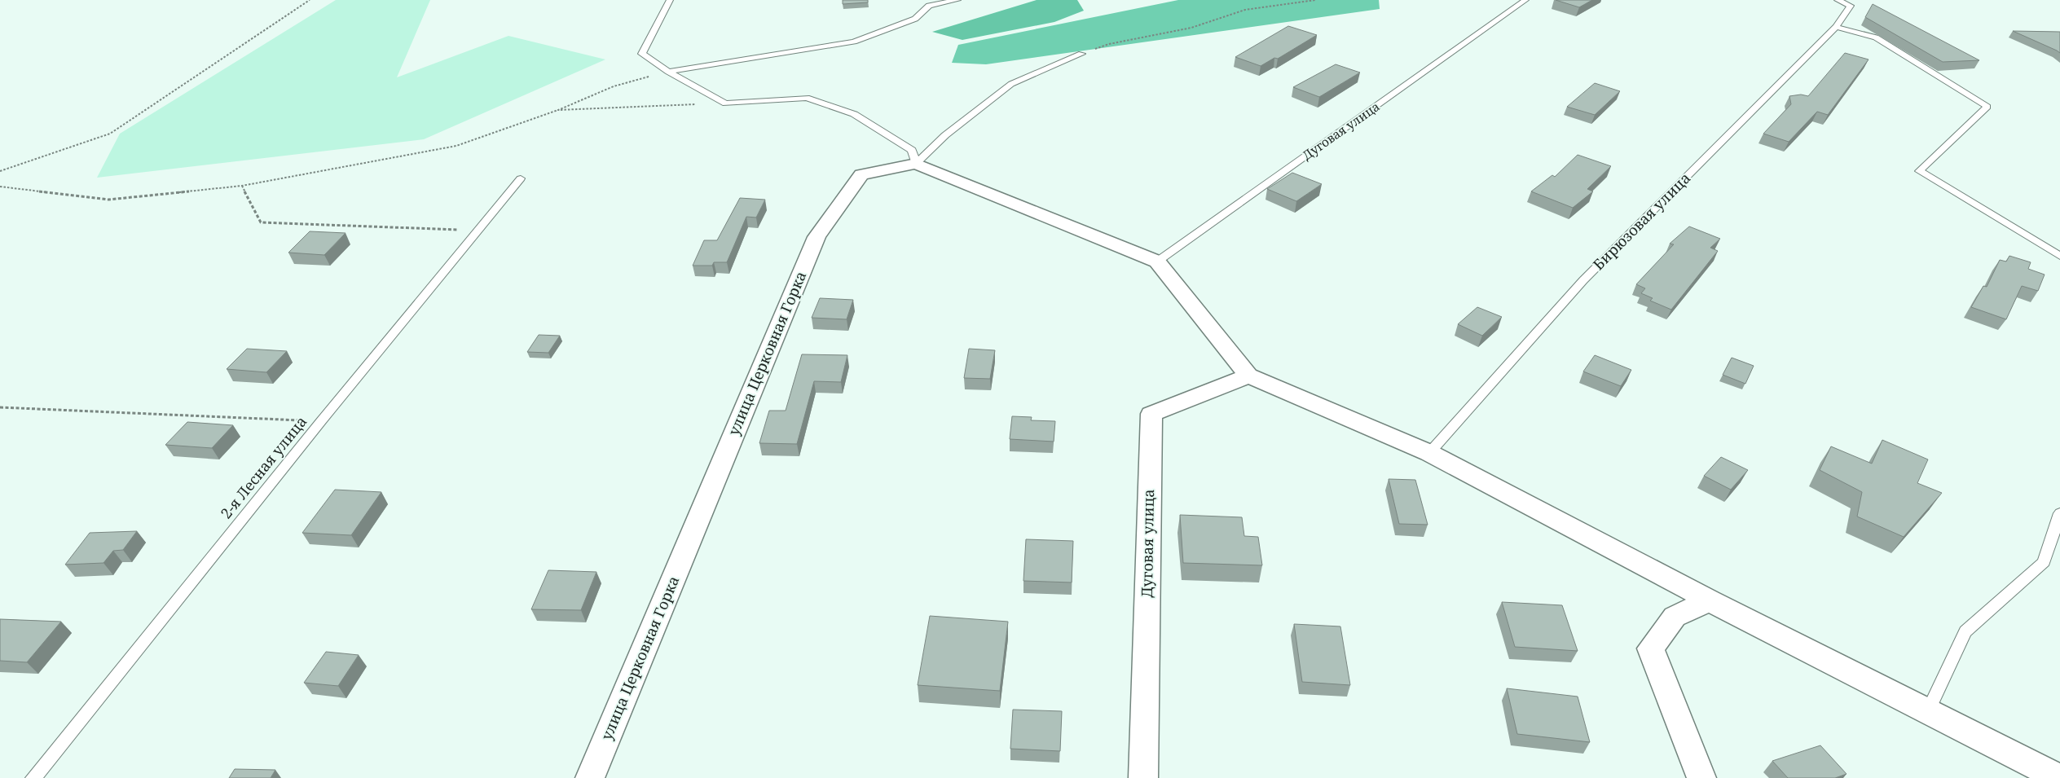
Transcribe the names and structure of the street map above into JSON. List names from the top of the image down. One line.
{"streets":{"street":["Дуговая улица","улица Церковная Горка"],"lane":["Бирюзовая улица","2-я Лесная улица"]}}
